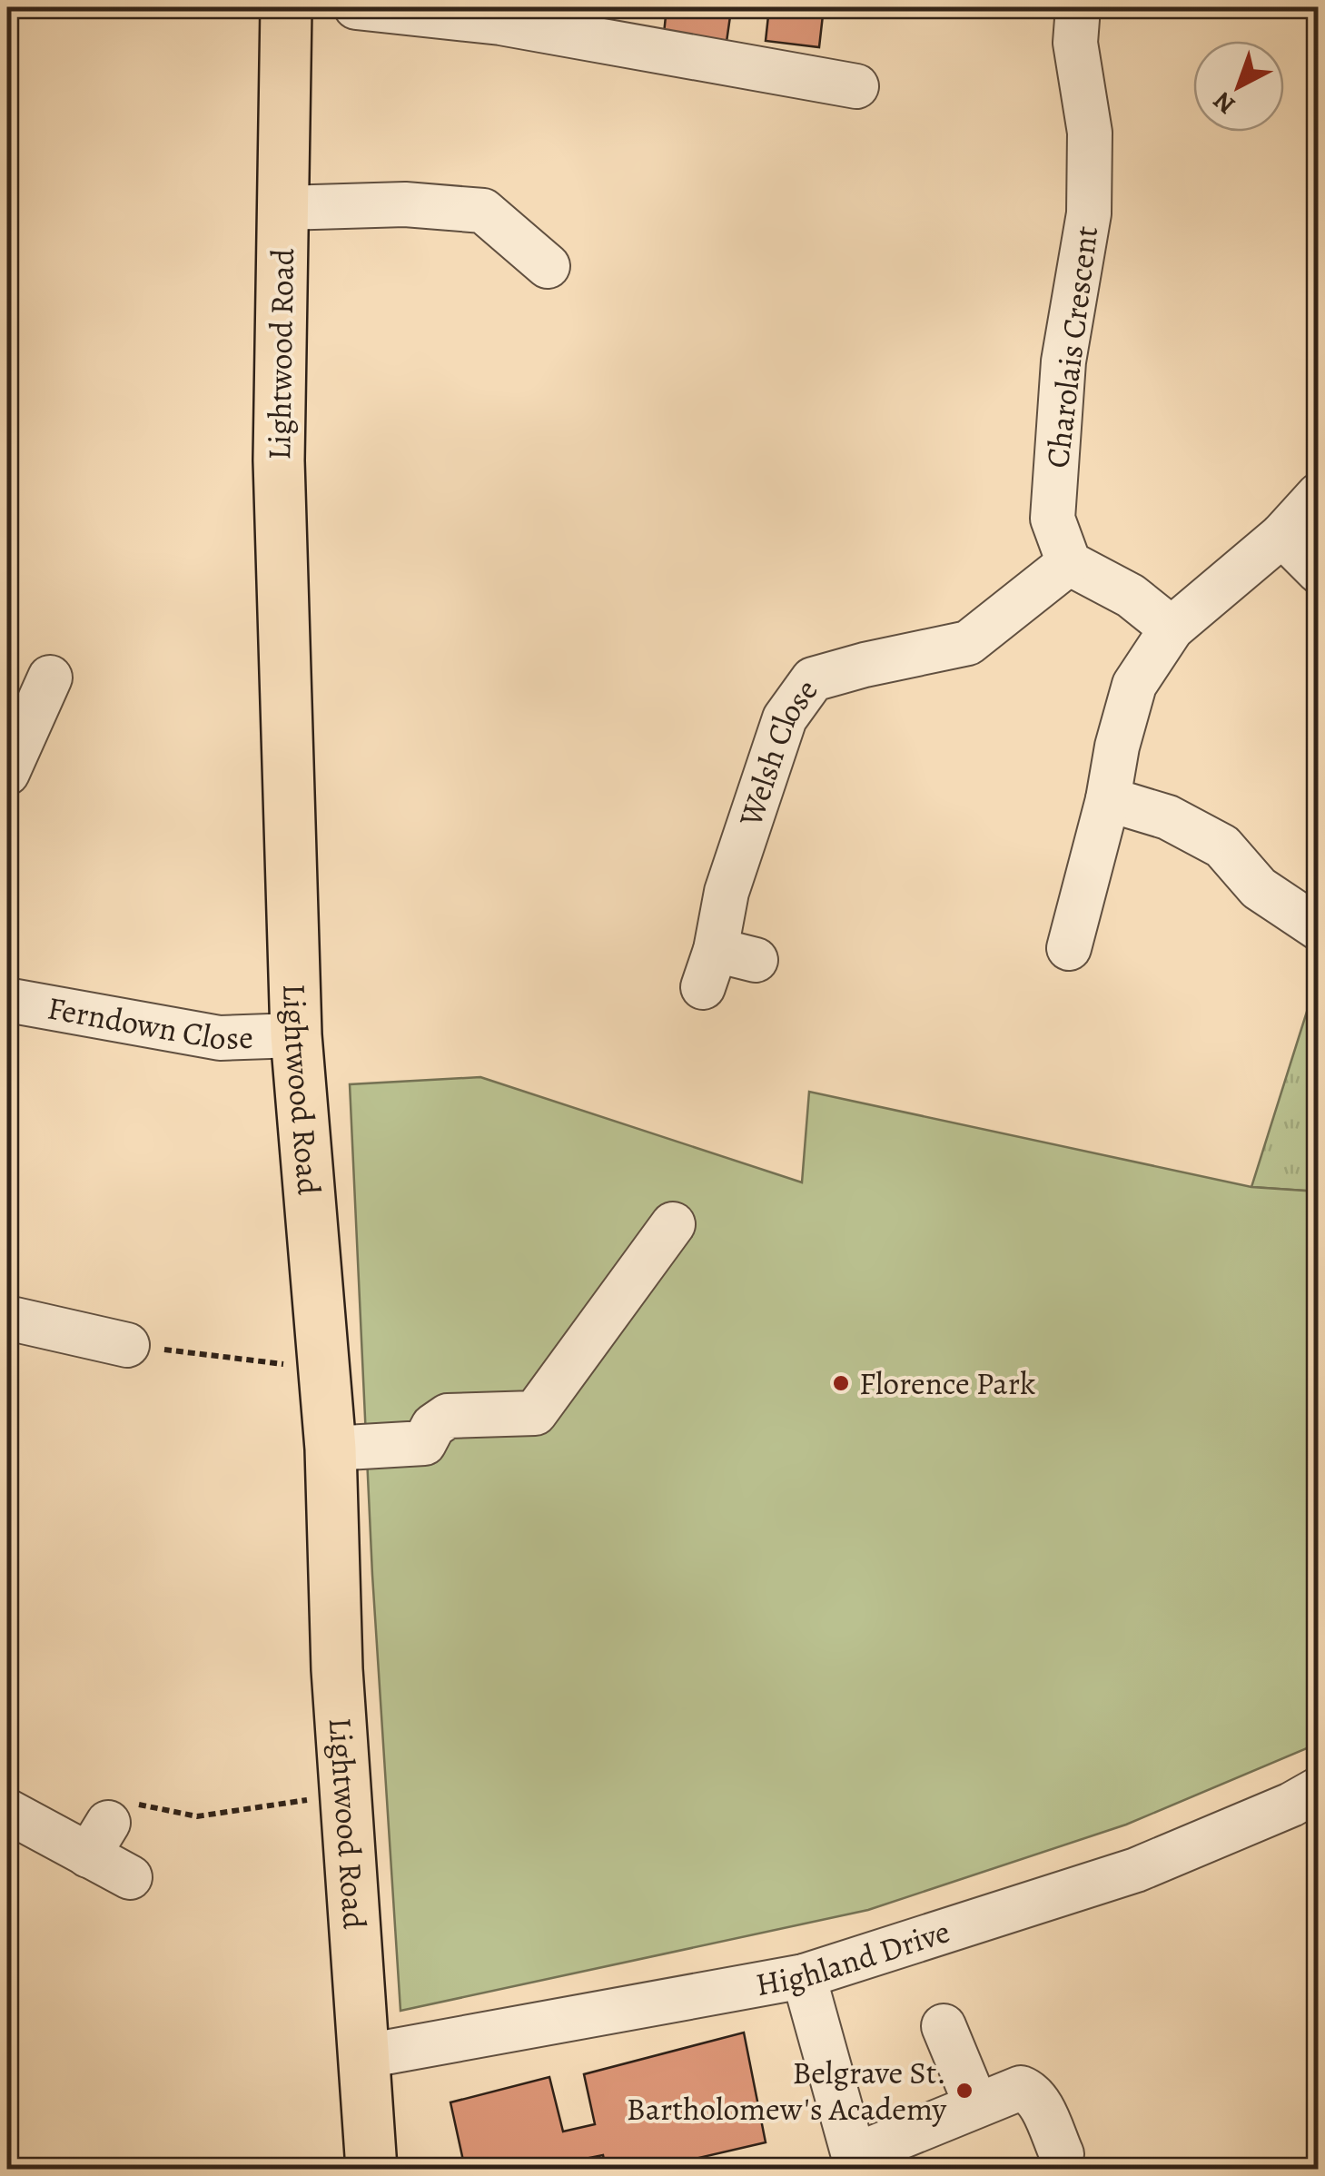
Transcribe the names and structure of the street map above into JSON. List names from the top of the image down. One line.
{"streets":{"main road":["Lightwood Road"],"street":["Charolais Crescent","Welsh Close","Ferndown Close","Highland Drive"]},"crossings":[["Charolais Crescent","Welsh Close"],["Lightwood Road","Ferndown Close"],["Lightwood Road","Highland Drive"]],"places":["Florence Park","Belgrave St. Bartholomew's Academy"],"north":"bottom left"}
